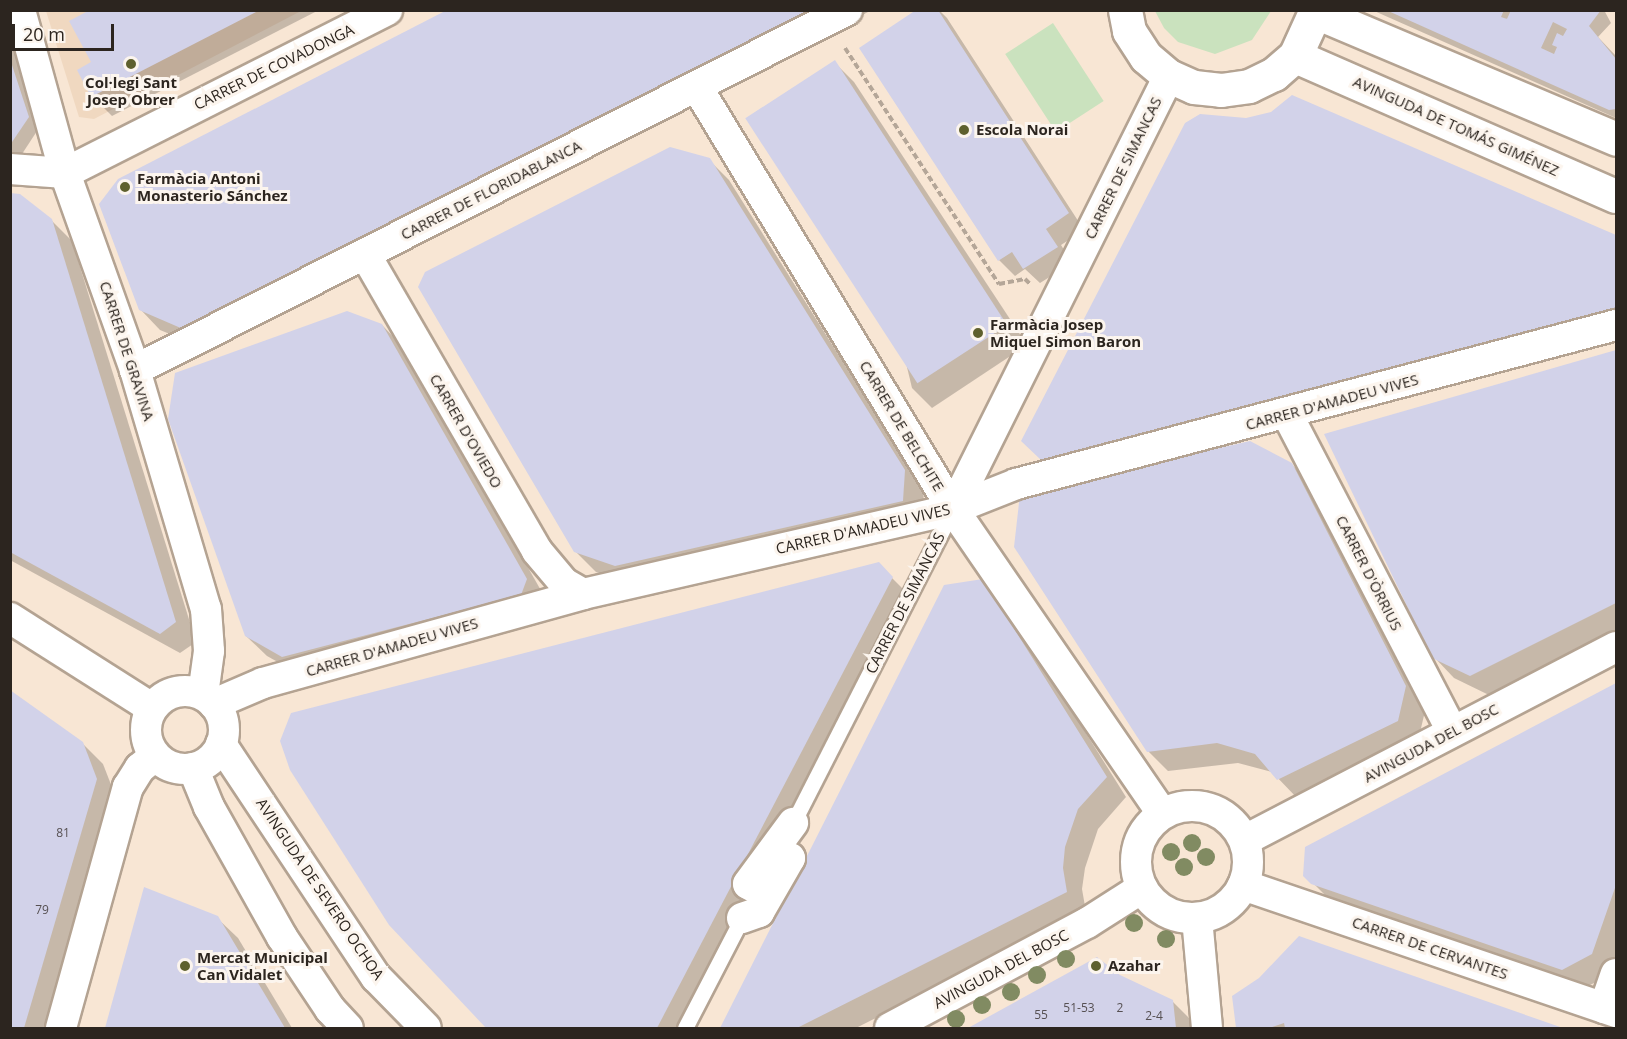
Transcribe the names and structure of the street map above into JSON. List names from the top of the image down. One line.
{"streets":{"street":["CARRER DE COVADONGA","AVINGUDA DE TOMÁS GIMÉNEZ","CARRER DE SIMANCAS","CARRER DE FLORIDABLANCA","CARRER DE GRAVINA","CARRER D'AMADEU VIVES","CARRER DE BELCHITE","CARRER D'OVIEDO","CARRER D'ÒRRIUS","AVINGUDA DEL BOSC","AVINGUDA DE SEVERO OCHOA","CARRER DE CERVANTES"]},"crossings":[["CARRER DE COVADONGA","CARRER DE GRAVINA"],["CARRER DE SIMANCAS","CARRER D'AMADEU VIVES"],["CARRER DE SIMANCAS","CARRER DE BELCHITE"],["CARRER DE FLORIDABLANCA","CARRER DE GRAVINA"],["CARRER DE FLORIDABLANCA","CARRER DE BELCHITE"],["CARRER DE FLORIDABLANCA","CARRER D'OVIEDO"],["CARRER DE GRAVINA","CARRER D'AMADEU VIVES"],["CARRER DE GRAVINA","AVINGUDA DE SEVERO OCHOA"],["CARRER D'AMADEU VIVES","CARRER DE BELCHITE"],["CARRER D'AMADEU VIVES","CARRER D'OVIEDO"],["CARRER D'AMADEU VIVES","CARRER D'ÒRRIUS"],["CARRER D'AMADEU VIVES","AVINGUDA DE SEVERO OCHOA"],["CARRER DE BELCHITE","AVINGUDA DEL BOSC"],["CARRER DE BELCHITE","CARRER DE CERVANTES"],["CARRER D'ÒRRIUS","AVINGUDA DEL BOSC"],["AVINGUDA DEL BOSC","CARRER DE CERVANTES"]],"places":["Col·legi Sant Josep Obrer","Escola Norai","Farmàcia Antoni Monasterio Sánchez","Farmàcia Josep Miquel Simon Baron","Mercat Municipal Can Vidalet","Azahar"],"house_numbers":["81","79","51-53","2","55","2-4"],"scale_bar":"20 m"}
